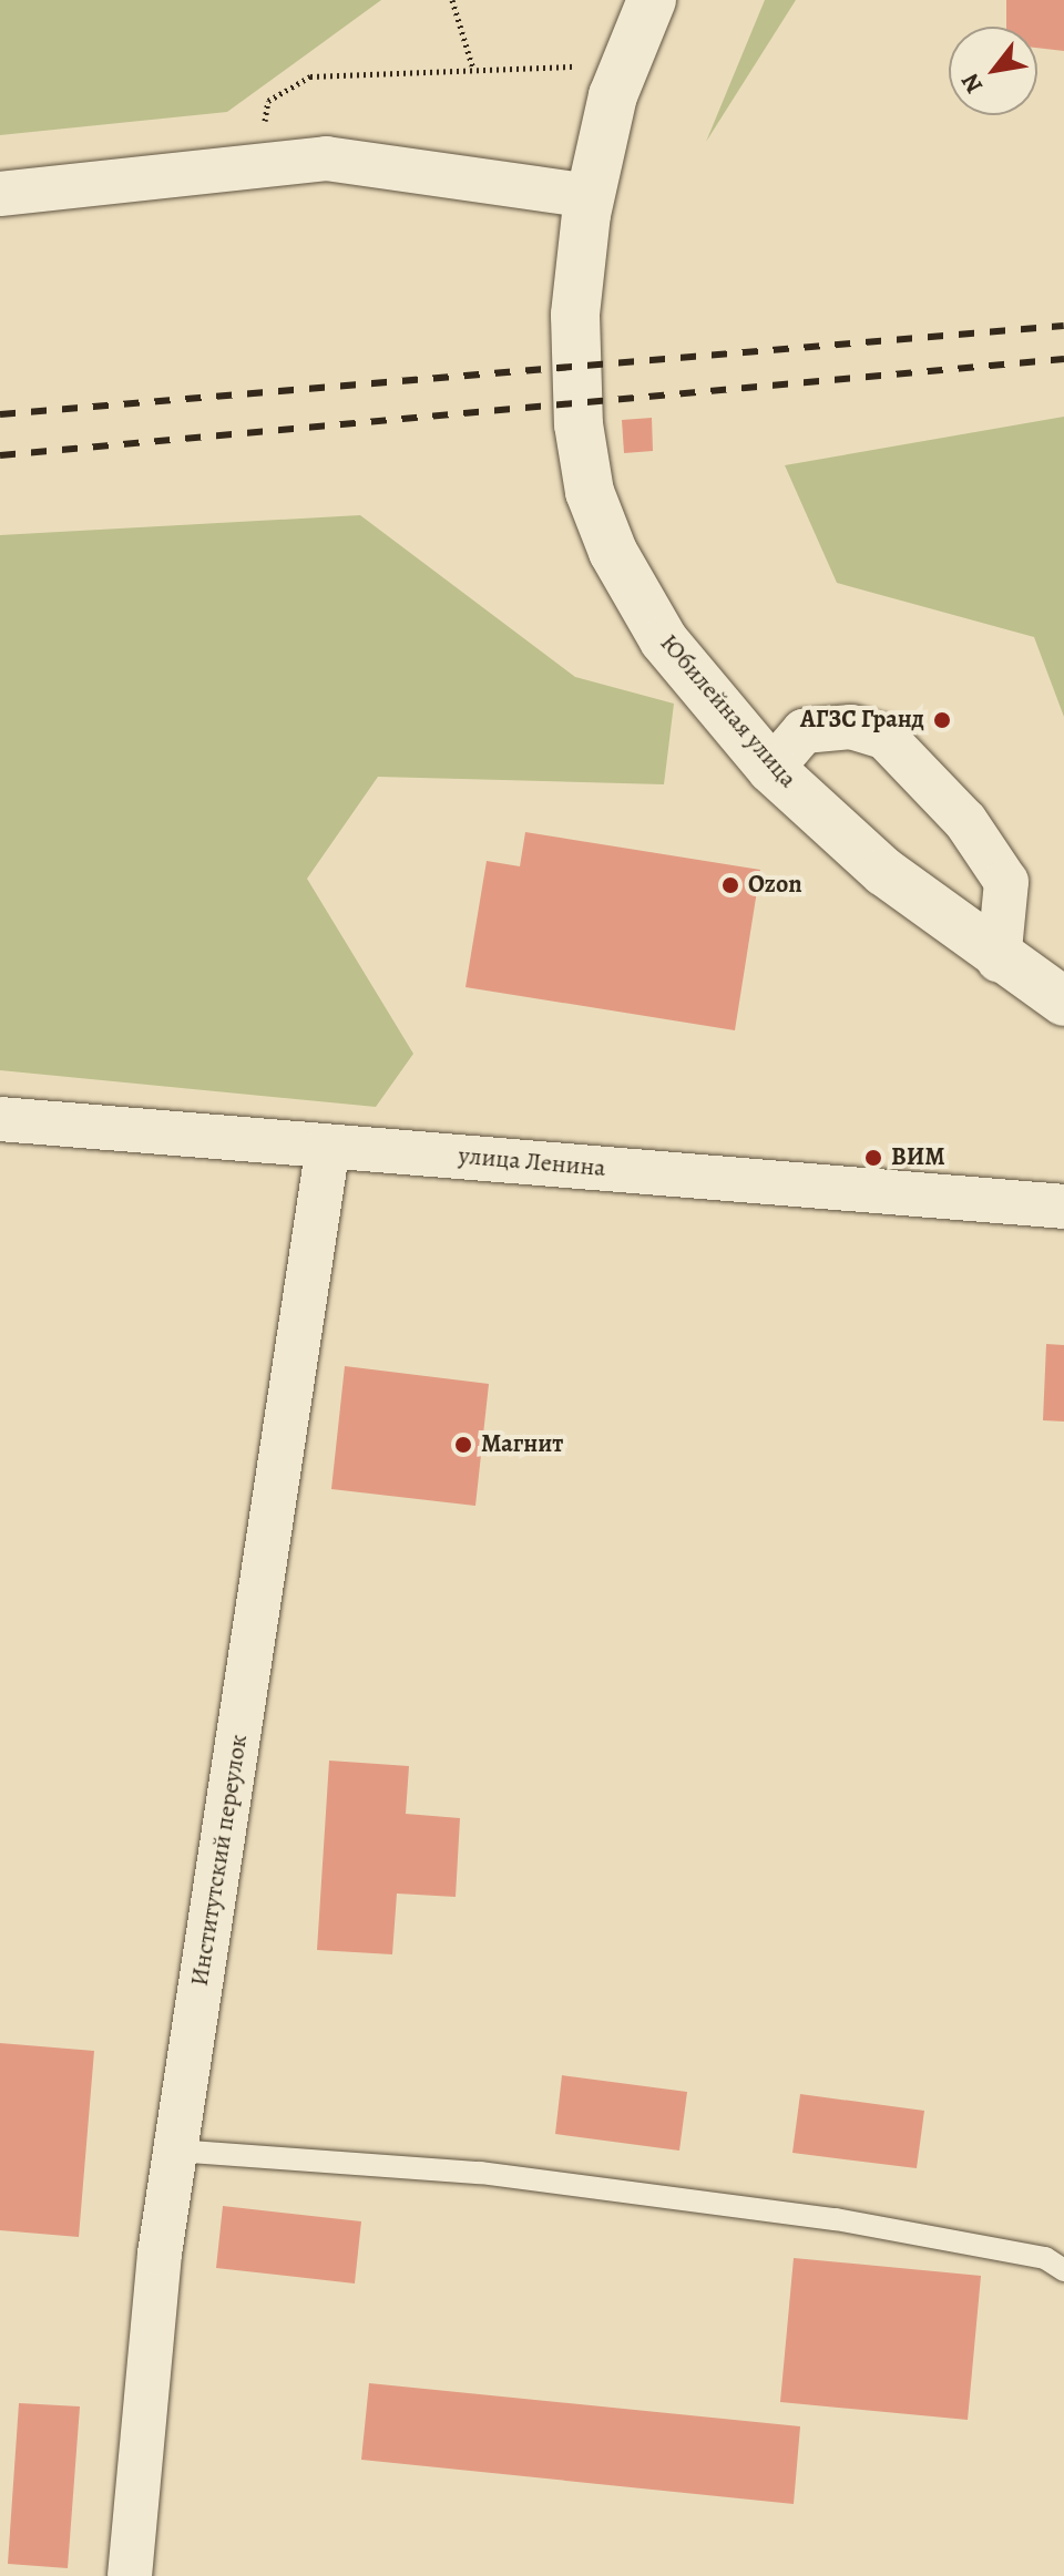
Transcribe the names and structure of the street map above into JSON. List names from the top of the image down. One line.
{"streets":{"main road":["Юбилейная улица"],"street":["улица Ленина","Институтский переулок"]},"crossings":[["улица Ленина","Институтский переулок"]],"places":["АГЗС Гранд","Ozon","ВИМ","Магнит"],"north":"bottom left"}
